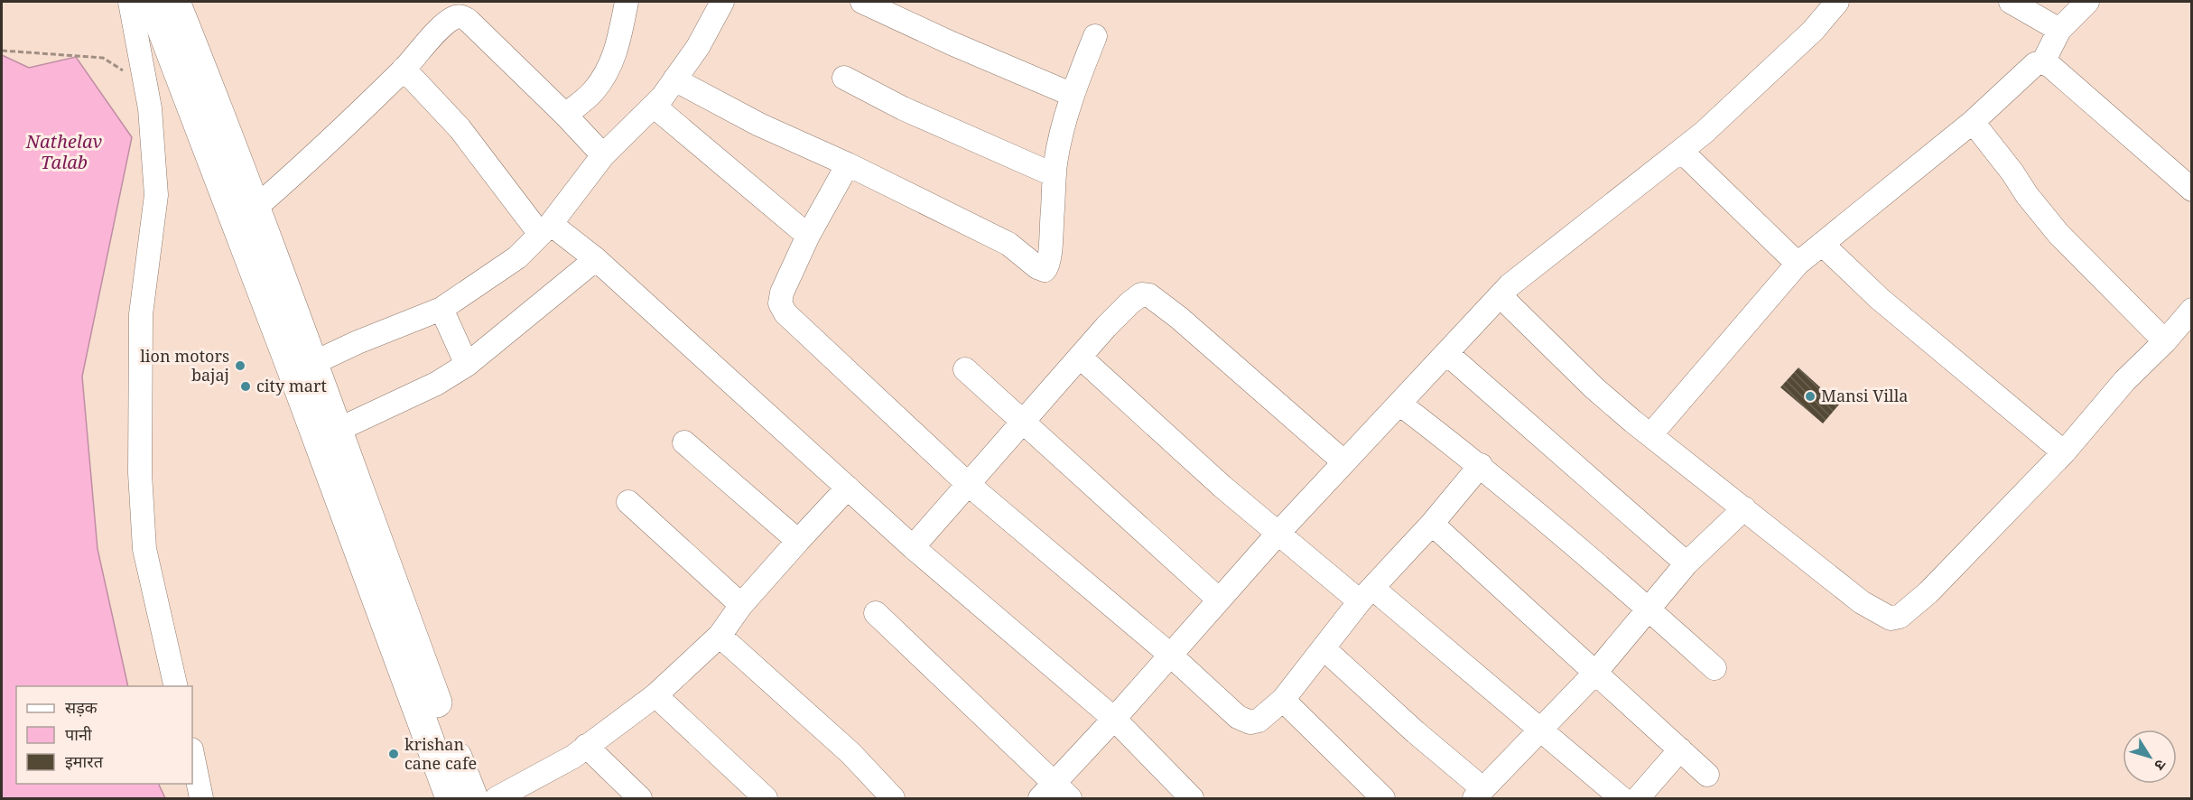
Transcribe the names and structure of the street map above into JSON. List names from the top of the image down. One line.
{"water":["Nathelav Talab"],"places":["lion motors bajaj","city mart","Mansi Villa","krishan cane cafe"],"legend":["सड़क","पानी","इमारत"],"north":"bottom right"}
